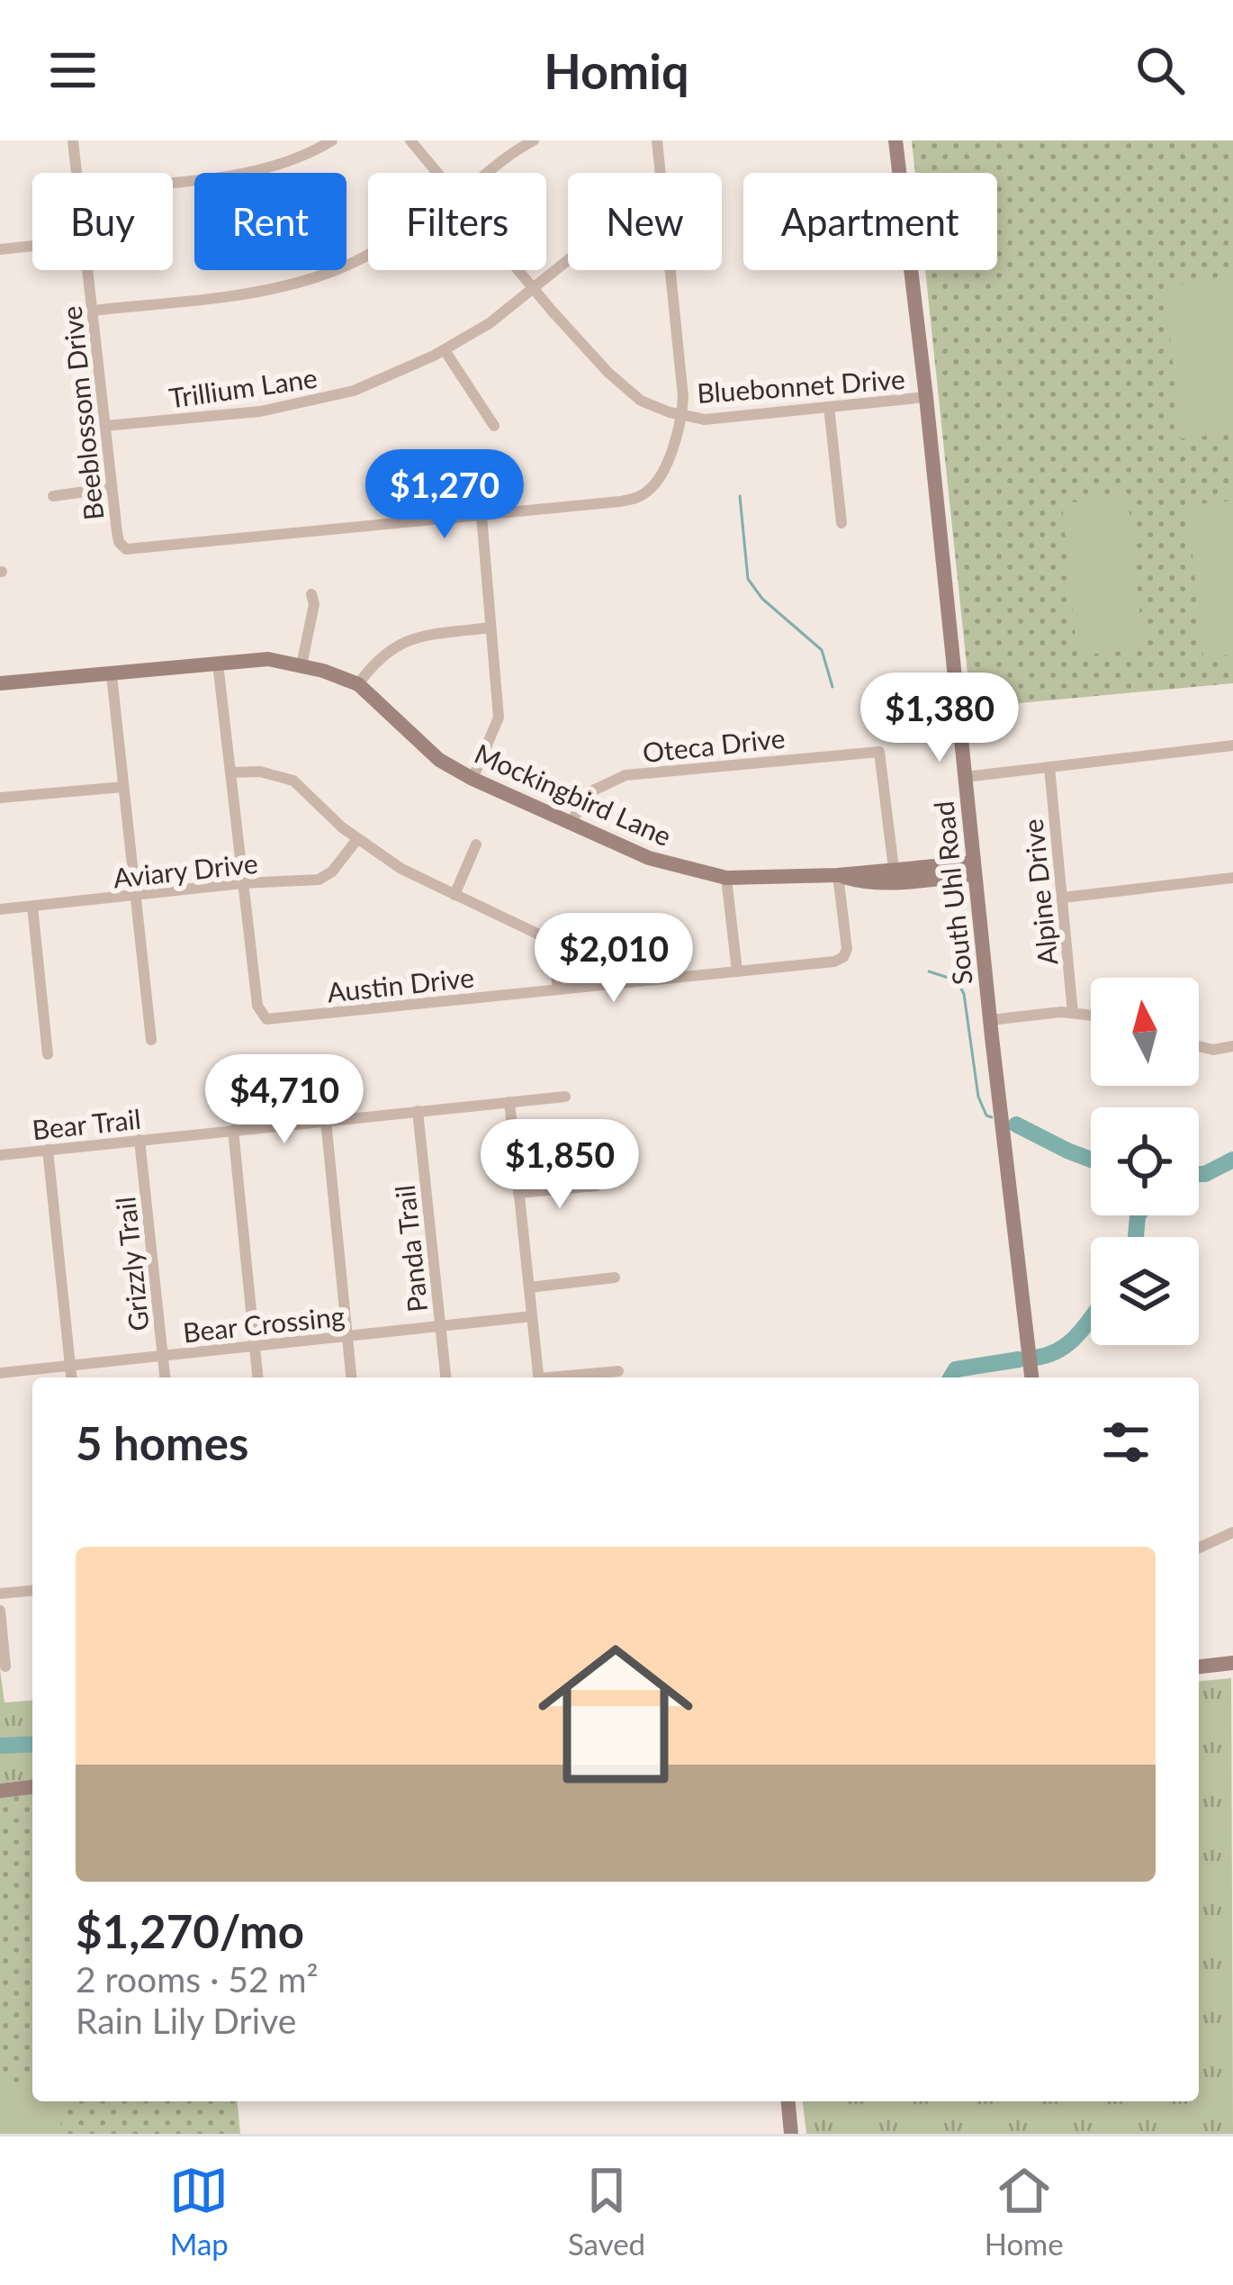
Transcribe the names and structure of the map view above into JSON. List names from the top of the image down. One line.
{"streets":{"main road":["Mockingbird Lane","South Uhl Road"],"street":["Bluebonnet Drive","Trillium Lane","Beeblossom Drive","Oteca Drive","Aviary Drive","Alpine Drive","Austin Drive","Bear Trail","Panda Trail","Grizzly Trail","Bear Crossing"]},"crossings":[["Bluebonnet Drive","Trillium Lane"],["Bluebonnet Drive","South Uhl Road"],["Trillium Lane","Beeblossom Drive"],["Oteca Drive","Mockingbird Lane"],["Mockingbird Lane","South Uhl Road"],["Mockingbird Lane","Austin Drive"],["Aviary Drive","Austin Drive"],["Bear Trail","Panda Trail"],["Bear Trail","Grizzly Trail"],["Panda Trail","Bear Crossing"],["Grizzly Trail","Bear Crossing"]],"north":"top","page":{"header":"Homiq","chip":["Buy","Rent","Filters","New","Apartment"],"price":["$1,270","$1,380","$2,010","$4,710","$1,850"],"heading":"5 homes","list":[{"name":"$1,270/mo","note":"2 rooms · 52 m² · Rain Lily Drive"}],"tabs":["Map","Saved","Home"]}}
